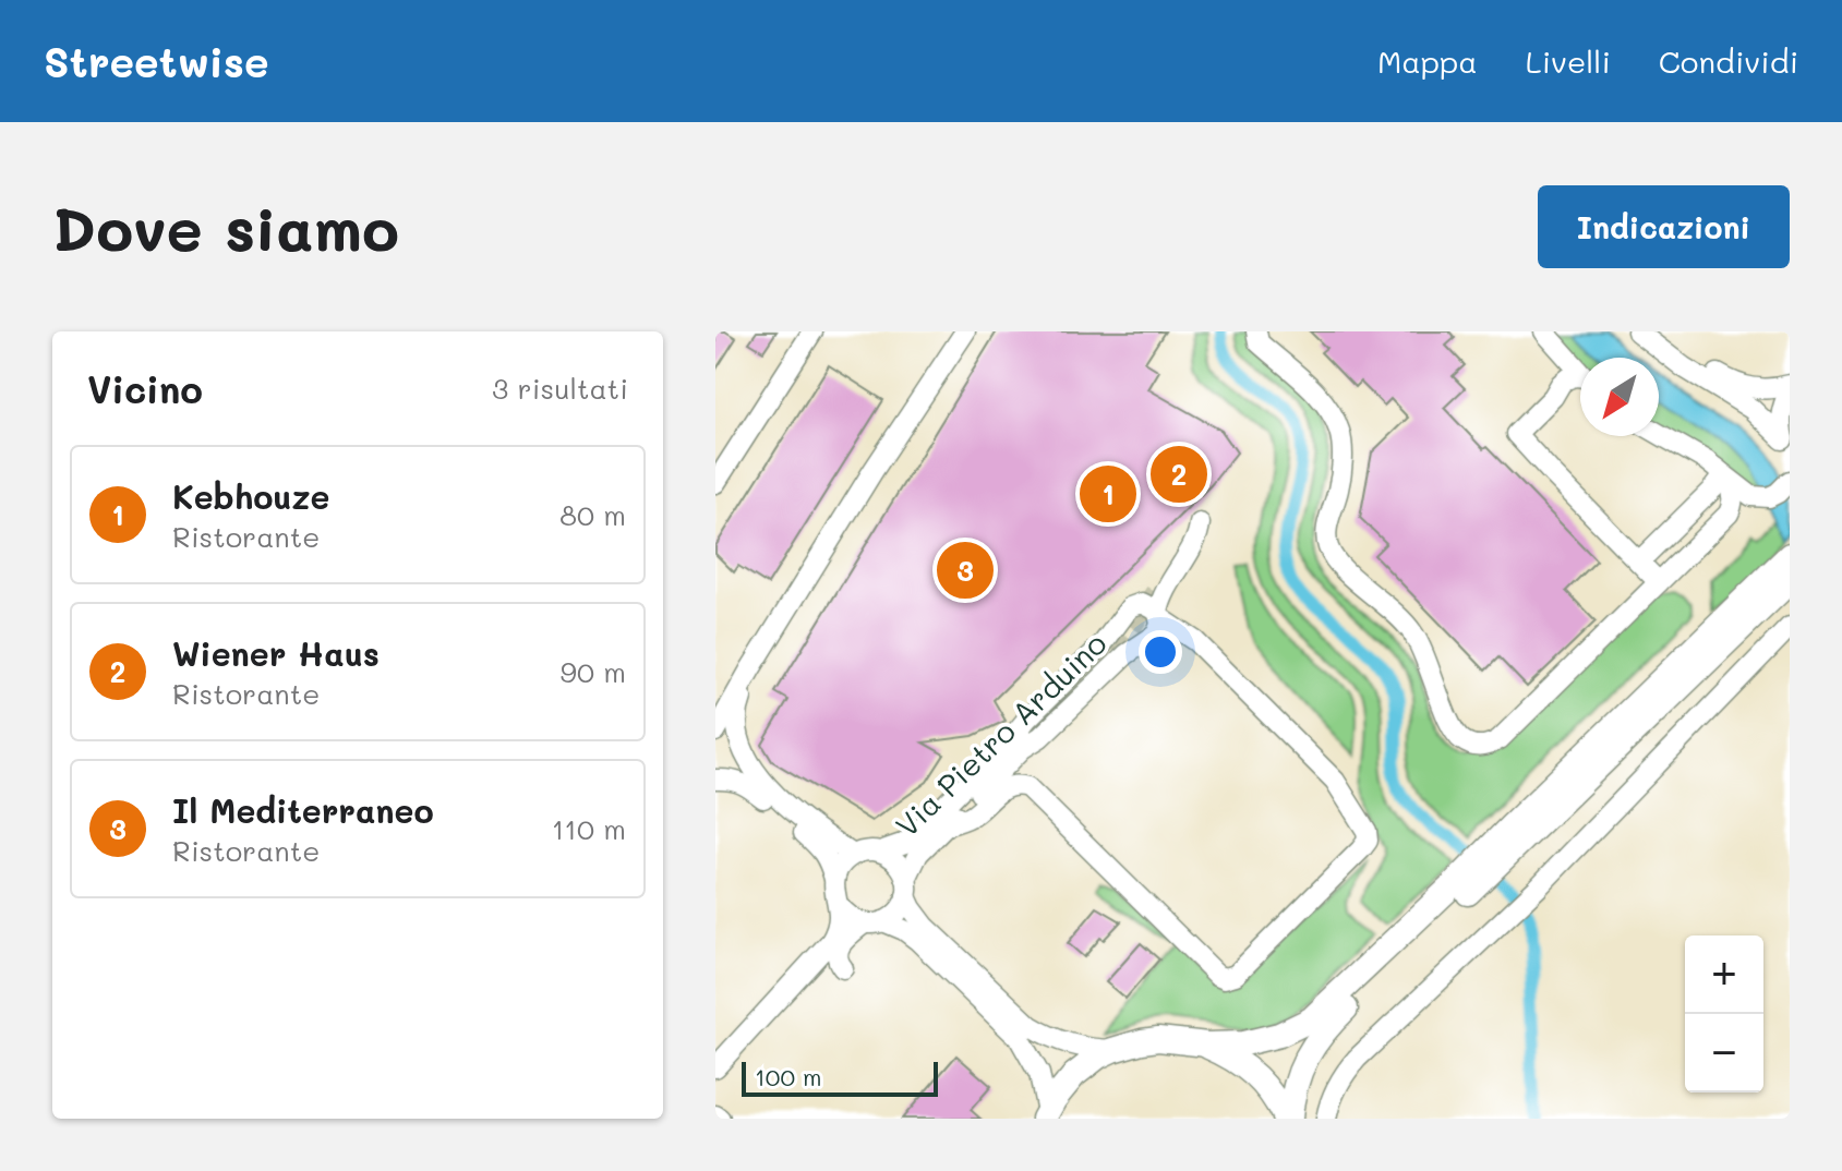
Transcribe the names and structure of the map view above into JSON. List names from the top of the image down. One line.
{"streets":{"street":["Via Pietro Arduino"]},"scale_bar":"100 m","north":"bottom left","page":{"header":"Streetwise","nav":["Mappa","Livelli","Condividi"],"buttons":"Indicazioni","title":"Dove siamo","heading":["Vicino","3 risultati"],"pins":["2","1","3"],"list":[{"mark":"1","name":"Kebhouze","note":"Ristorante","value":"80 m"},{"mark":"2","name":"Wiener Haus","note":"Ristorante","value":"90 m"},{"mark":"3","name":"Il Mediterraneo","note":"Ristorante","value":"110 m"}],"map_buttons":["+","−"],"scale":"100 m"}}
